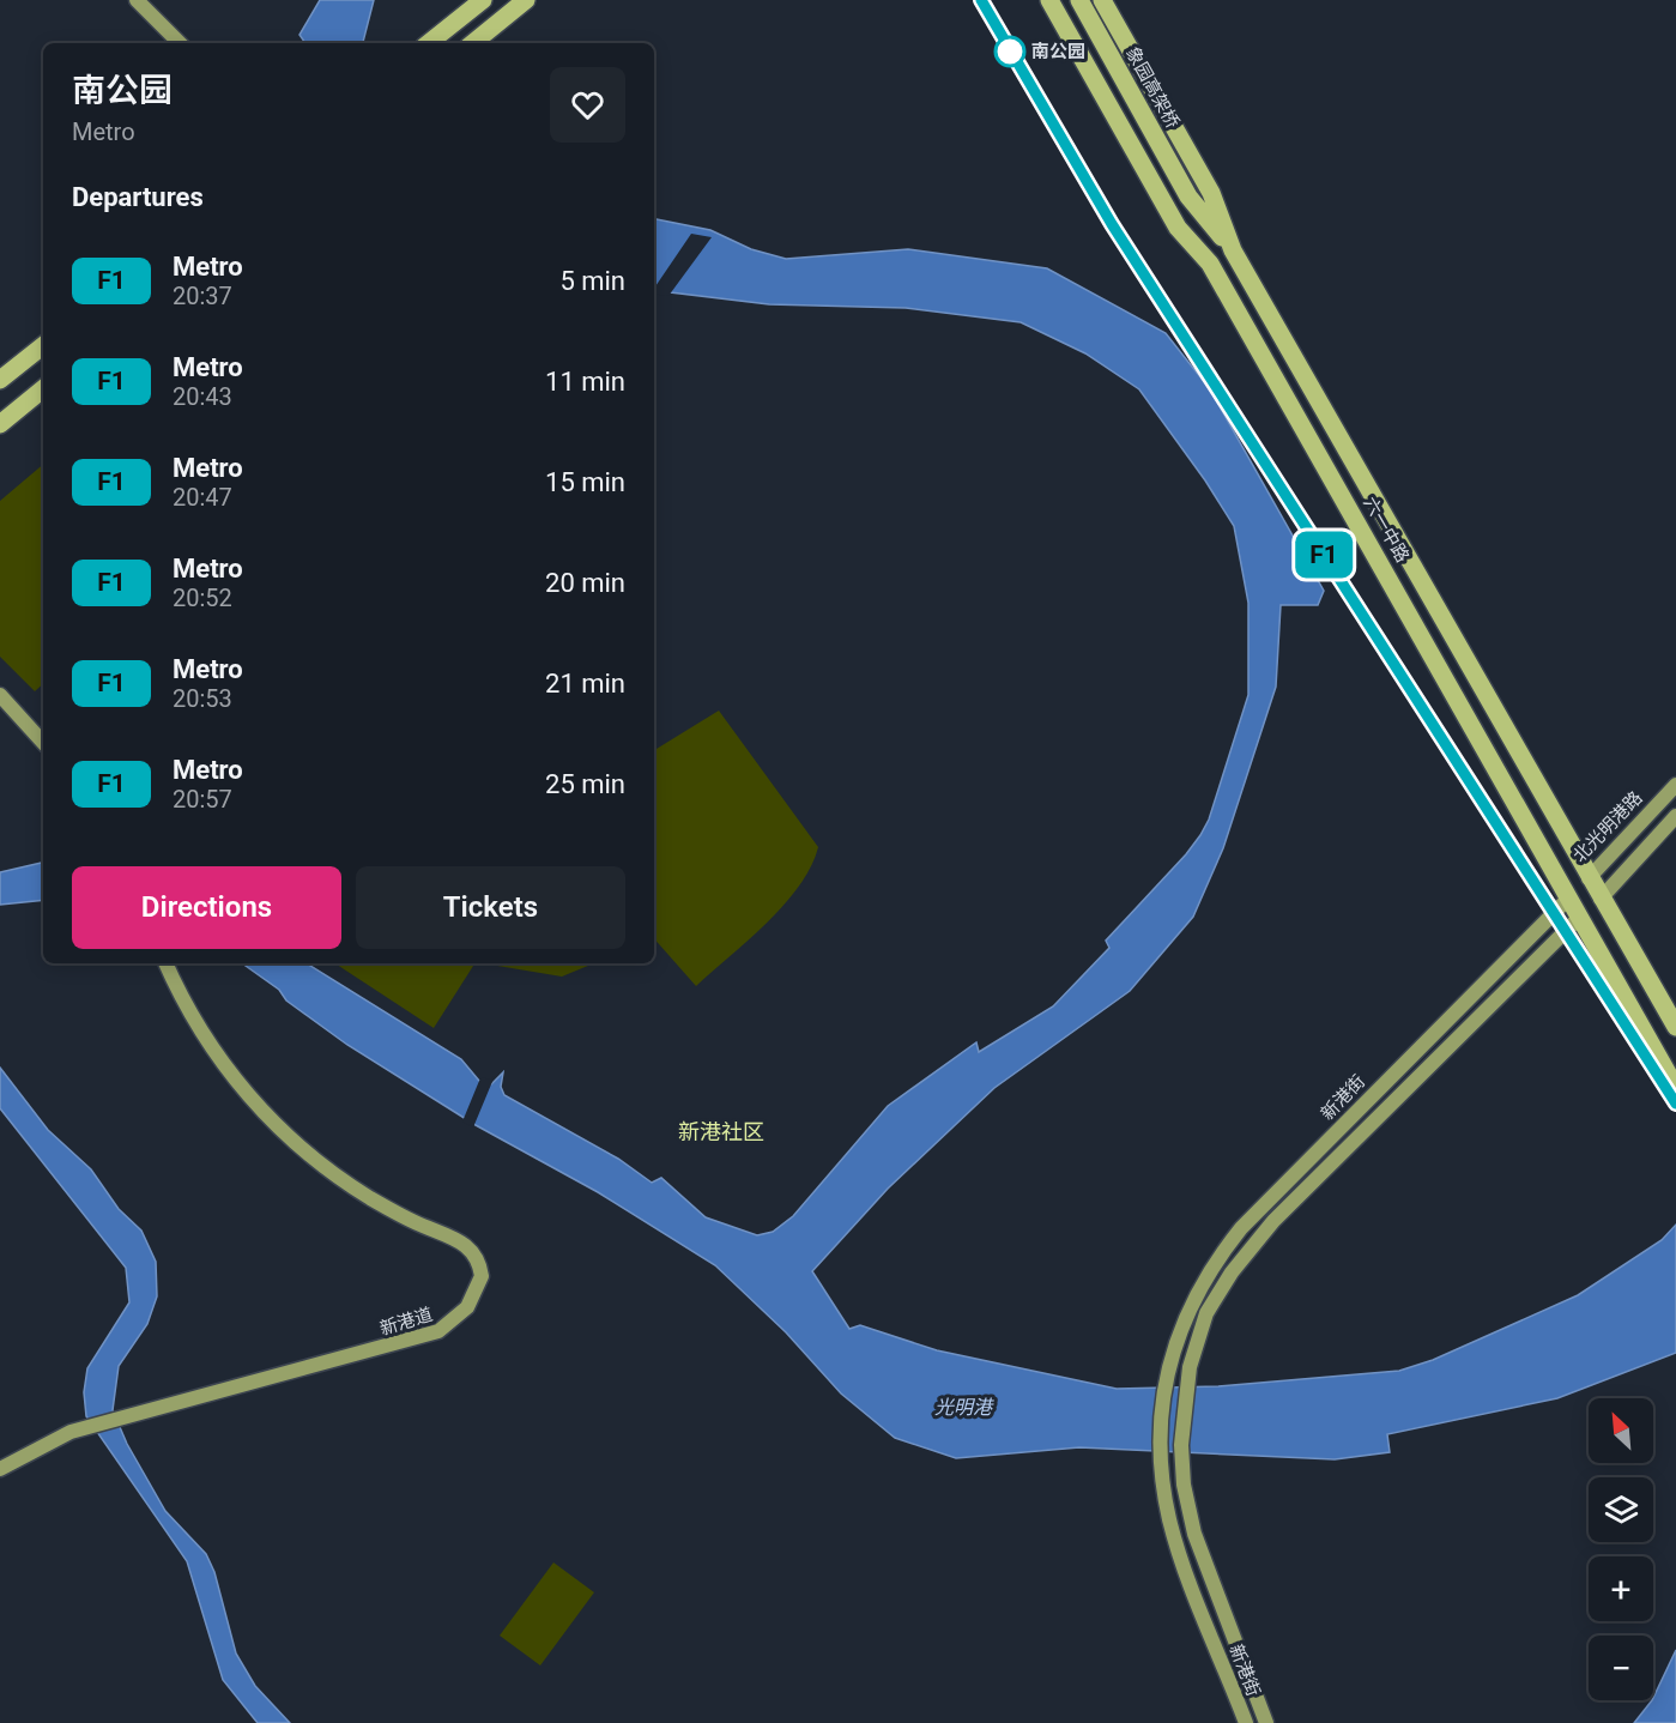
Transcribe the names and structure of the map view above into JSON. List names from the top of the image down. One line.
{"streets":{"main road":["象园高架桥","六一中路","北光明港路","新港街","新港道"]},"crossings":[["六一中路","北光明港路"],["六一中路","新港街"],["北光明港路","新港街"]],"districts":["新港社区"],"water":["光明港"],"places":["南公园"],"lines":["metro line F1"],"north":"top left","page":{"on_map":"F1","heading":[["南公园","Metro"],"Departures"],"list":[{"mark":"F1","name":"Metro","note":"20:37","value":"5 min"},{"mark":"F1","name":"Metro","note":"20:43","value":"11 min"},{"mark":"F1","name":"Metro","note":"20:47","value":"15 min"},{"mark":"F1","name":"Metro","note":"20:52","value":"20 min"},{"mark":"F1","name":"Metro","note":"20:53","value":"21 min"},{"mark":"F1","name":"Metro","note":"20:57","value":"25 min"}],"buttons":["Directions","Tickets"],"map_buttons":["+","−"]}}
